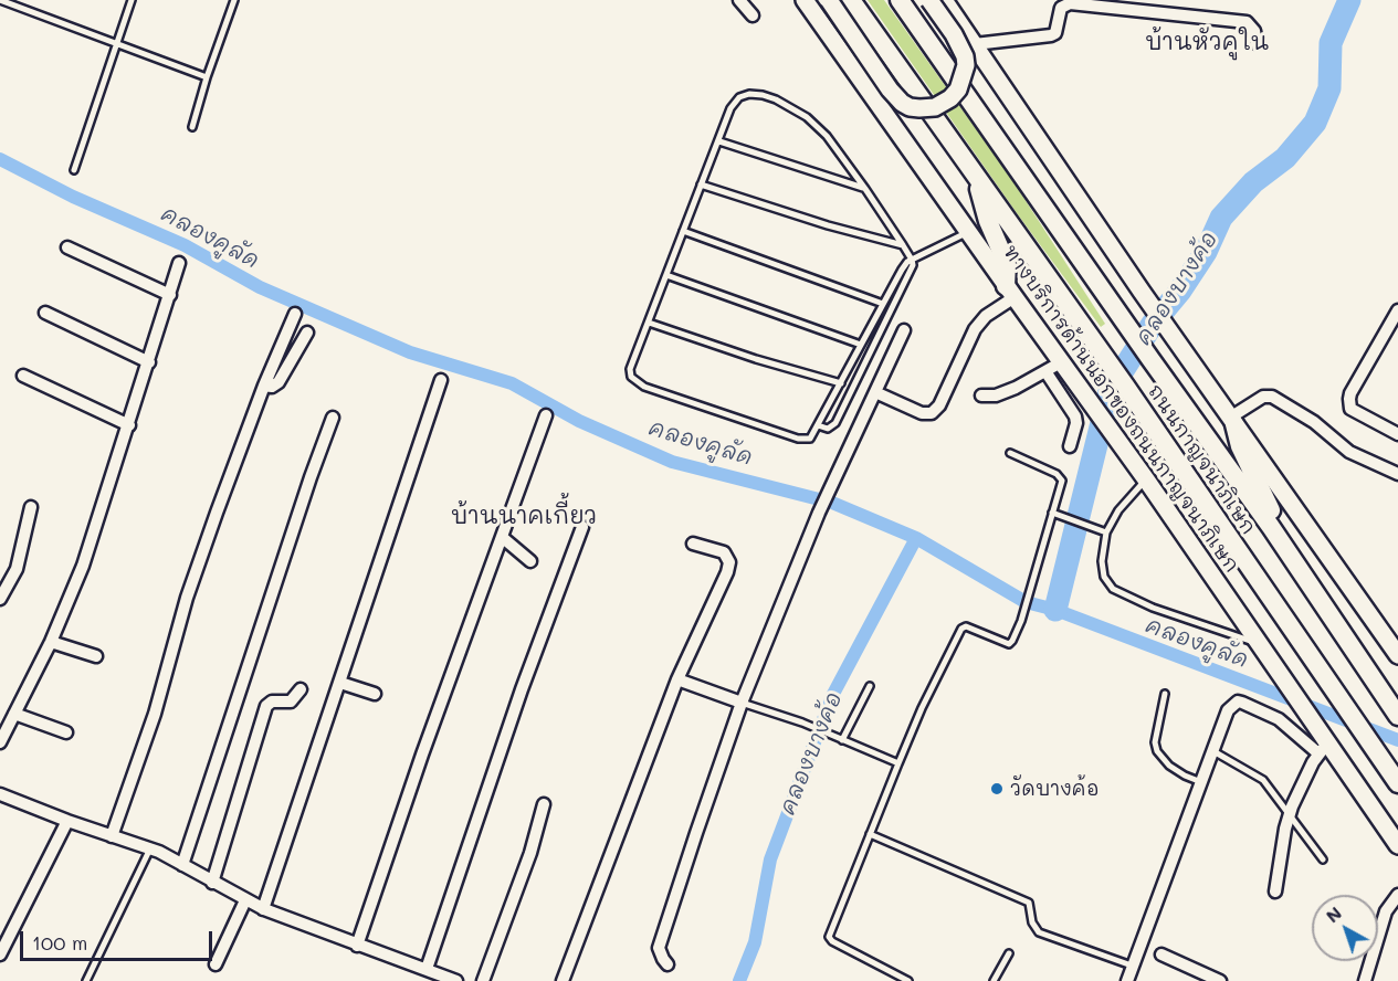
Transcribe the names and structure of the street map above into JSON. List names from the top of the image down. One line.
{"streets":{"highway":["ถนนกาญจนาภิเษก"],"main road":["ทางบริการด้านนอกของถนนกาญจนาภิเษก"]},"districts":["บ้านหัวคูใน","บ้านนาคเกี้ยว"],"water":["คลองคูลัด","คลองบางค้อ"],"places":["วัดบางค้อ"],"scale_bar":"100 m","north":"top left"}
